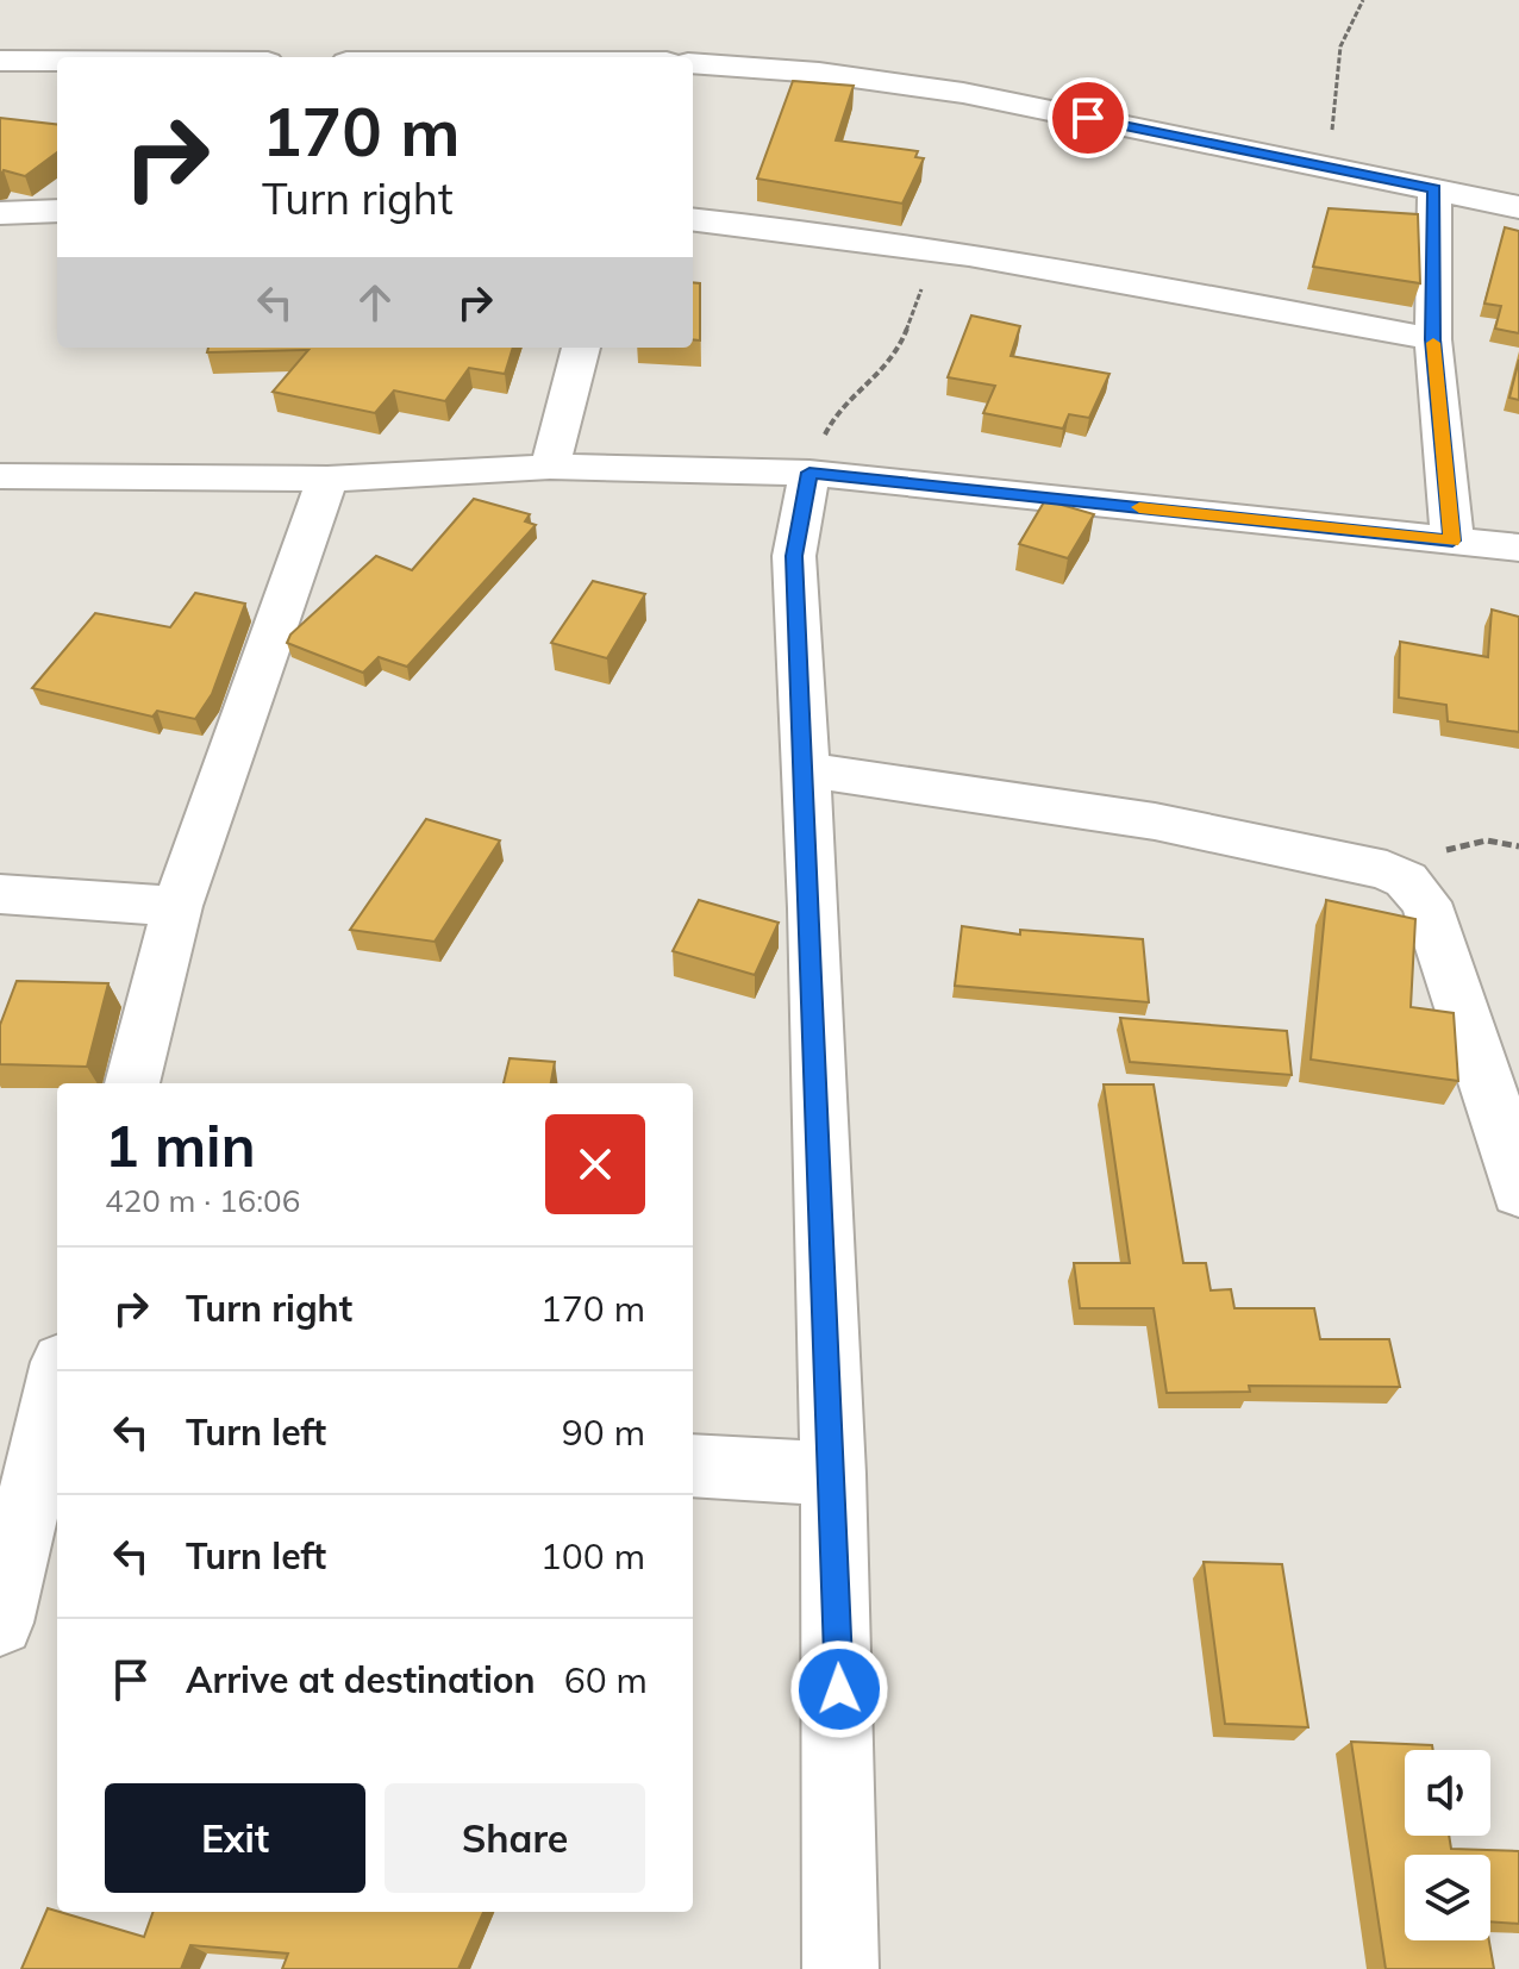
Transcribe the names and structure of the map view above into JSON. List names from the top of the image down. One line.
{"page":{"turn":["170 m","Turn right"],"heading":["1 min","420 m · 16:06"],"list":[{"name":"Turn right","value":"170 m"},{"name":"Turn left","value":"90 m"},{"name":"Turn left","value":"100 m"},{"name":"Arrive at destination","value":"60 m"}],"buttons":["Exit","Share"]}}
